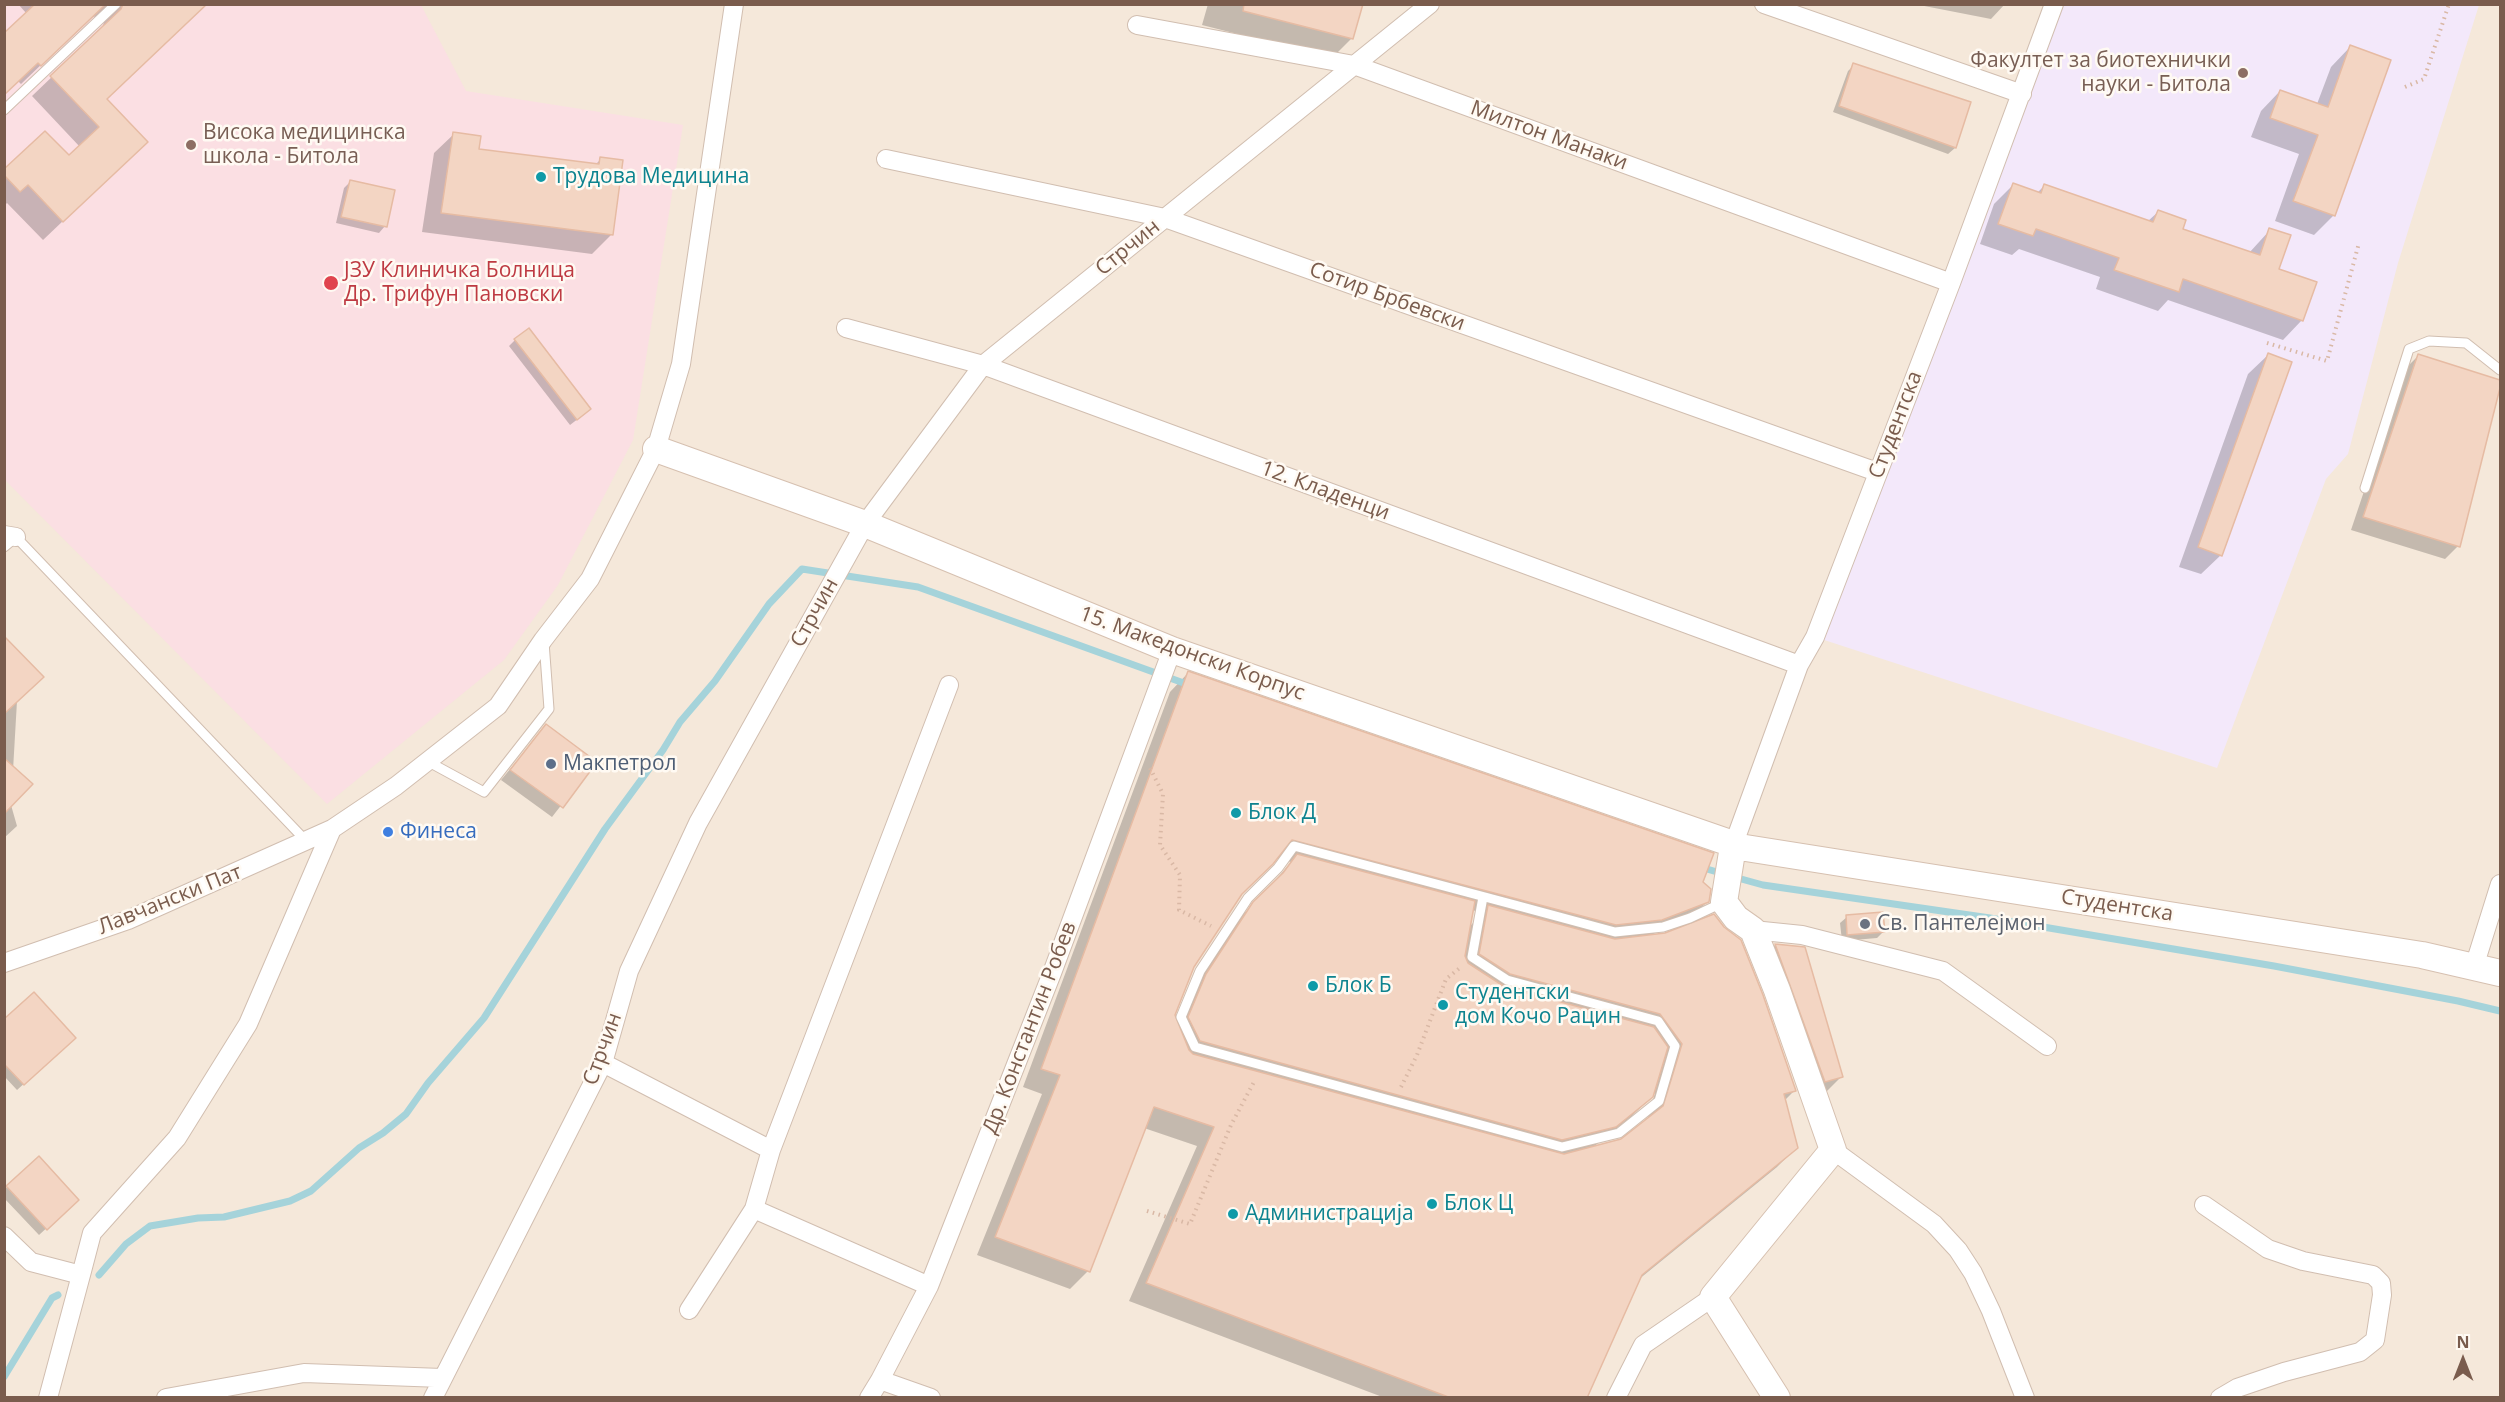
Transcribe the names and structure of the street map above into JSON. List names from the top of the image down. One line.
{"streets":{"street":["Милтон Манаки","Стрчин","Сотир Брбевски","Студентска","12. Кладенци","15. Македонски Корпус","Лавчански Пат","Др. Константин Робев"]},"crossings":[["Милтон Манаки","Стрчин"],["Милтон Манаки","Студентска"],["Стрчин","Сотир Брбевски"],["Стрчин","12. Кладенци"],["Стрчин","15. Македонски Корпус"],["Сотир Брбевски","Студентска"],["Студентска","12. Кладенци"],["Студентска","15. Македонски Корпус"],["15. Македонски Корпус","Лавчански Пат"],["15. Македонски Корпус","Др. Константин Робев"]],"places":["Факултет за биотехнички науки - Битола","Висока медицинска школа - Битола","Трудова Медицина","ЈЗУ Клиничка Болница Др. Трифун Пановски","Макпетрол","Блок Д","Финеса","Св. Пантелејмон","Блок Б","Студентски дом Кочо Рацин","Блок Ц","Администрација"],"north":"top"}
